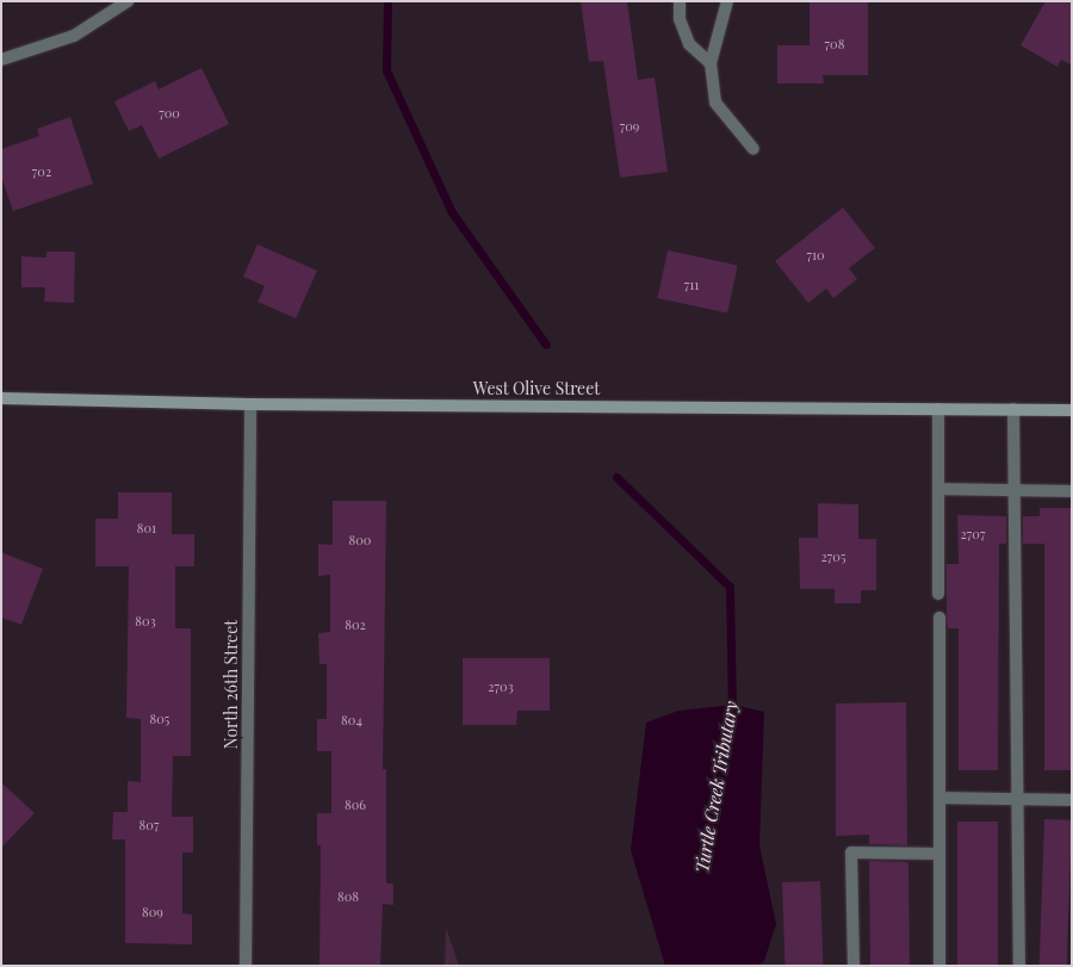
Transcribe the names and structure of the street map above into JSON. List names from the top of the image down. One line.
{"streets":{"main road":["West Olive Street"],"street":["North 26th Street"]},"crossings":[["West Olive Street","North 26th Street"]],"water":["Turtle Creek Tributary"],"house_numbers":["708","700","709","702","710","711","801","2707","800","2705","803","802","2703","805","804","806","807","808","809"]}
